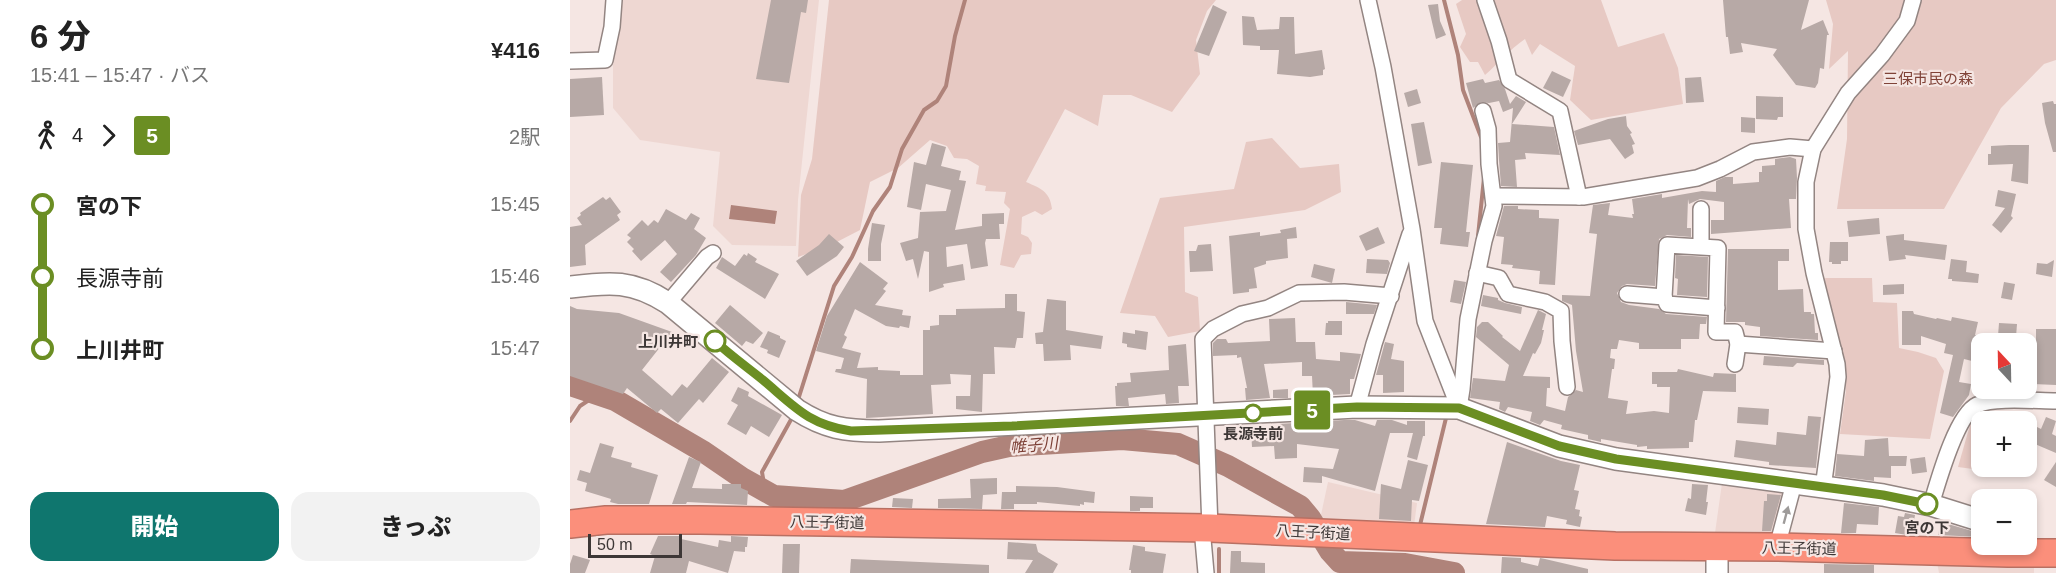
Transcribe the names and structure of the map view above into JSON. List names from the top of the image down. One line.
{"streets":{"highway":["八王子街道"]},"water":["帷子川"],"parks":["三保市民の森"],"places":["上川井町","長源寺前","宮の下"],"lines":["bus line 5"],"scale_bar":"50 m","north":"top","page":{"heading":["6 分","15:41 – 15:47 · バス","¥416"],"on_map":"5","legs":["4","5","2駅"],"list":[{"name":"宮の下","value":"15:45"},{"name":"長源寺前","value":"15:46"},{"name":"上川井町","value":"15:47"}],"map_buttons":["+","−"],"buttons":["開始","きっぷ"],"scale":"50 m"}}
